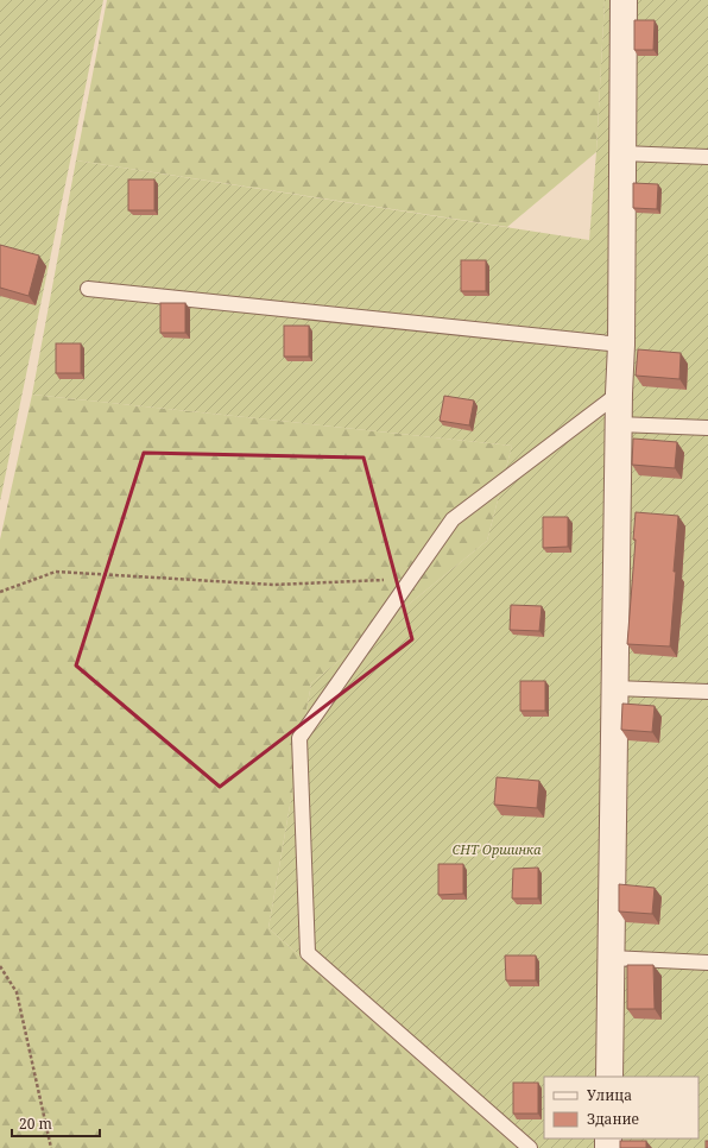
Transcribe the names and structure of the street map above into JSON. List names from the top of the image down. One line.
{"parks":["СНТ Оршинка"],"legend":["Улица","Здание"],"scale_bar":"20 m"}
